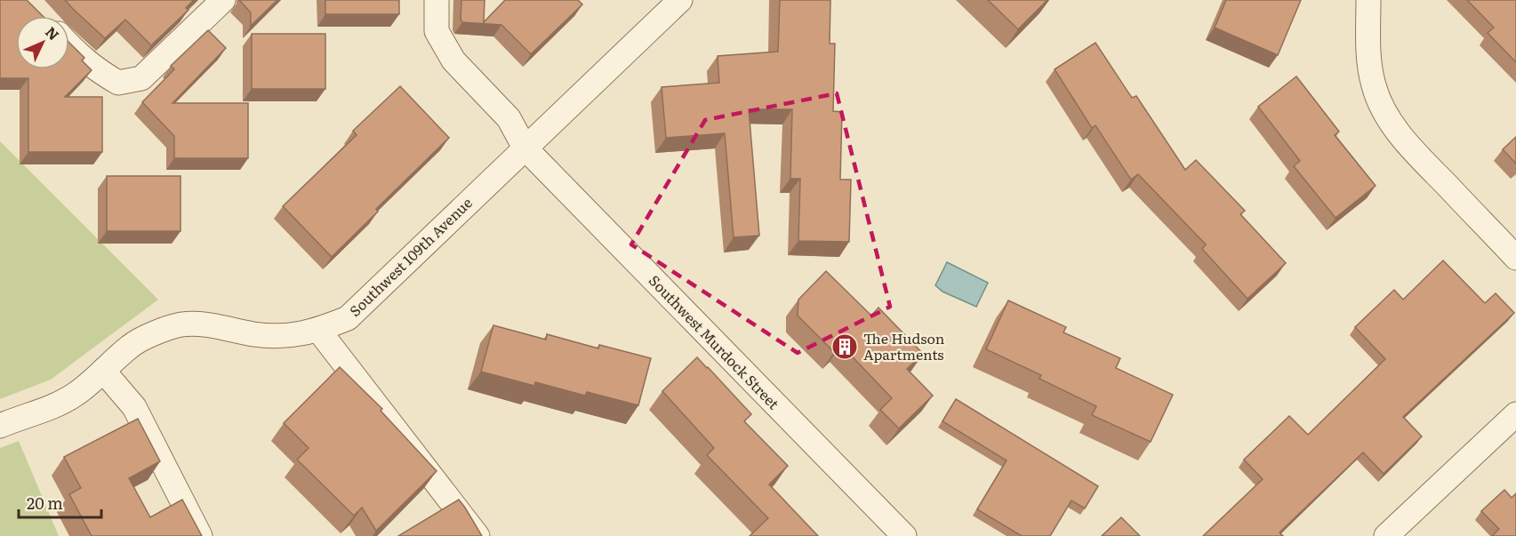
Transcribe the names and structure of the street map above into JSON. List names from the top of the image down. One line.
{"streets":{"street":["Southwest 109th Avenue","Southwest Murdock Street"]},"crossings":[["Southwest 109th Avenue","Southwest Murdock Street"]],"places":{"building":["The Hudson Apartments"]},"scale_bar":"20 m","north":"top right"}
